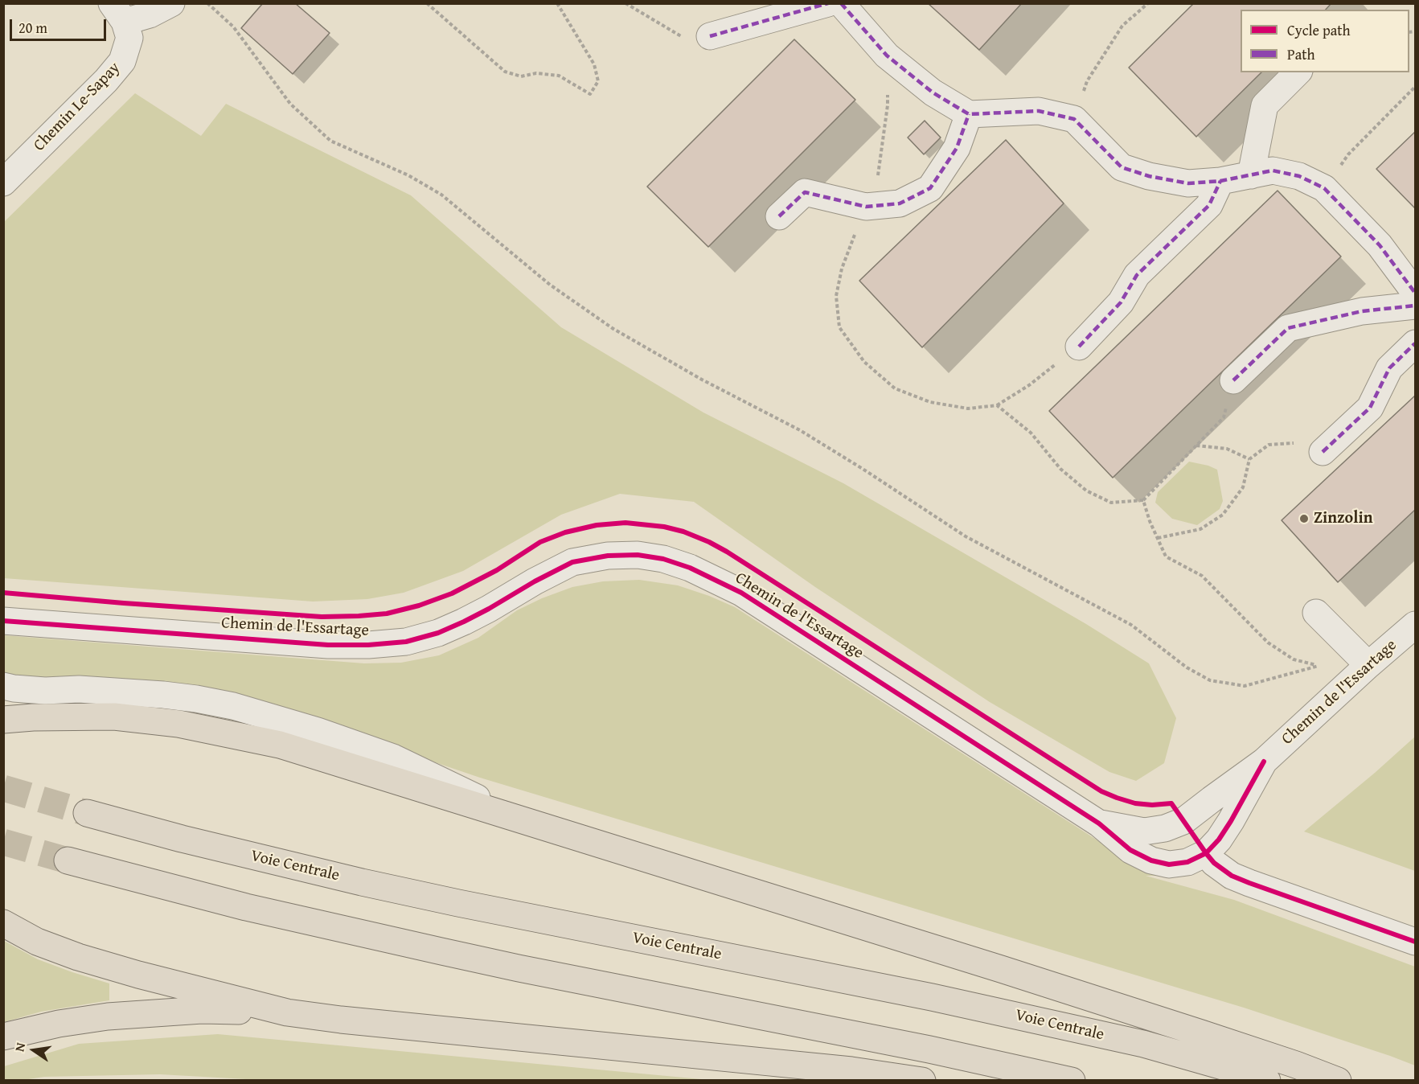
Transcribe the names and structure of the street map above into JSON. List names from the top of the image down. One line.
{"streets":{"highway":["Voie Centrale"],"street":["Chemin Le-Sapay","Chemin de l'Essartage"]},"places":["Zinzolin"],"legend":["Cycle path","Path"],"scale_bar":"20 m","north":"left"}
